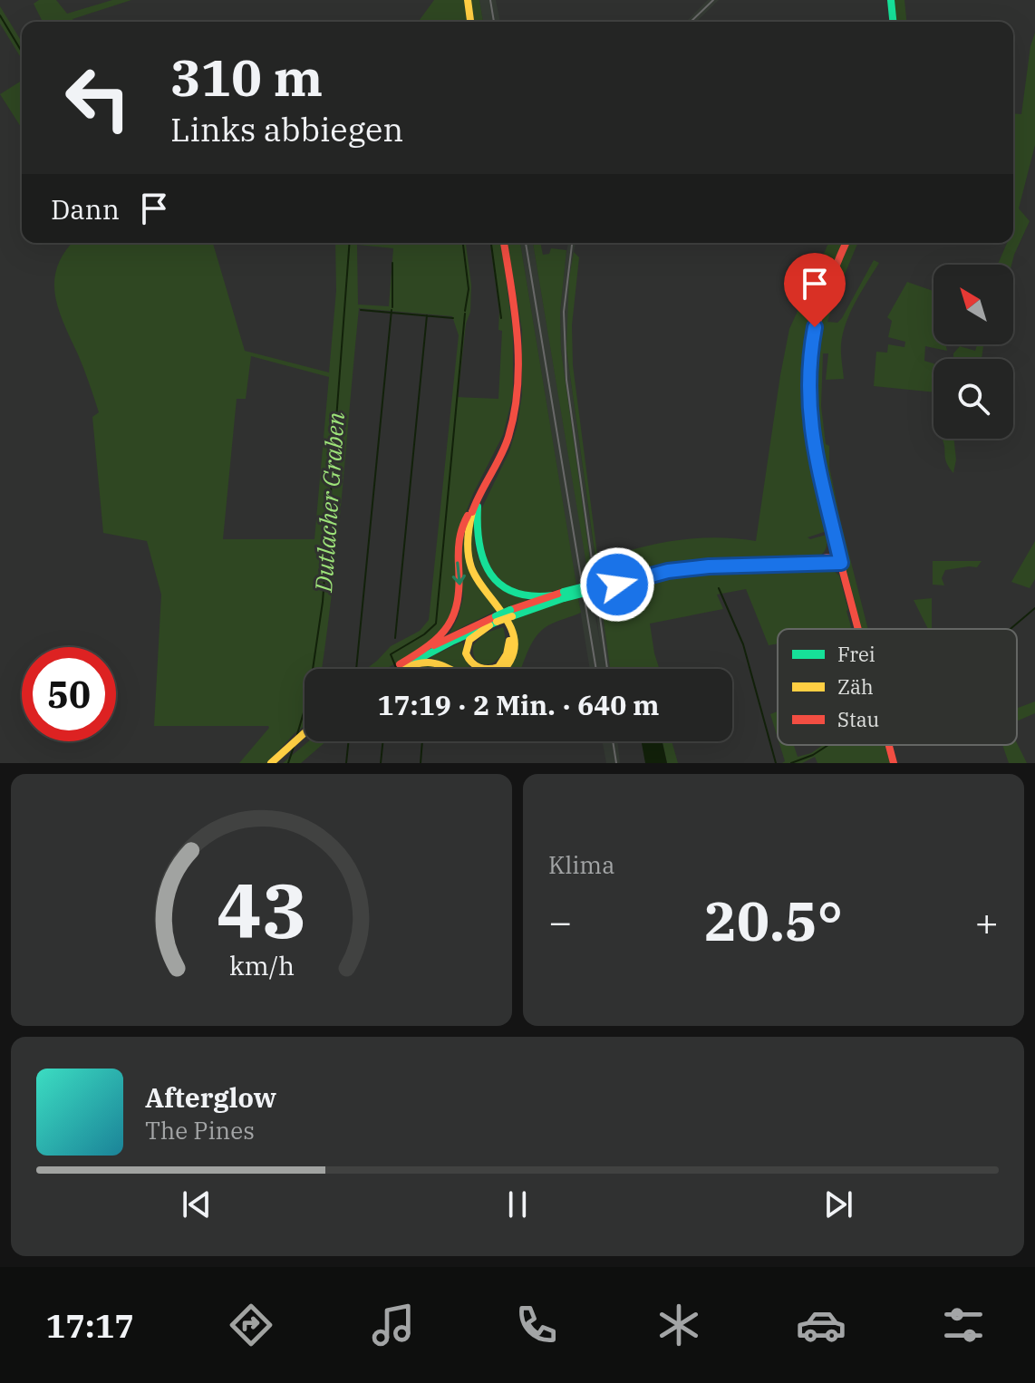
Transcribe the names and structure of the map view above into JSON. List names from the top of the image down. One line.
{"water":["Dutlacher Graben"],"legend":["Frei","Zäh","Stau"],"north":"top left","page":{"turn":["310 m","Links abbiegen"],"then":"Dann","limit":"50","trip":"17:19 · 2 Min. · 640 m","tile":"Klima","heat":["−","20.5°","+"],"song":["Afterglow","The Pines"],"tabs":"17:17","gauge":["43","km/h"]}}
